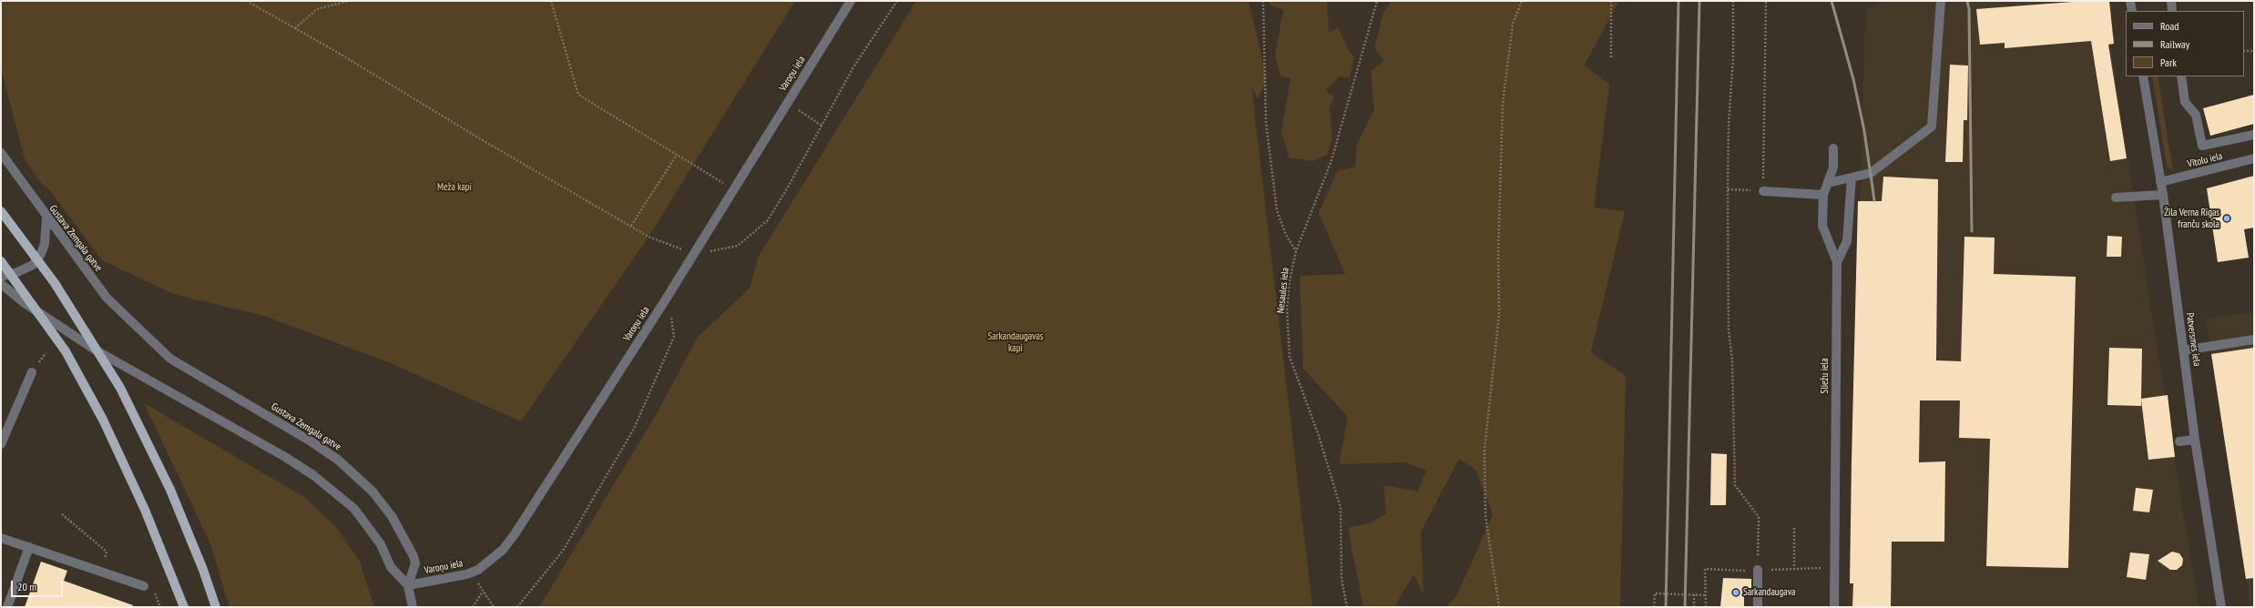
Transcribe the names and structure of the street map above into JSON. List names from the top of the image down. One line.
{"streets":{"street":["Varoņu iela","Vītolu iela","Gustava Zemgala gatve","Patversmes iela","Sliežu iela"],"path":["Nesaules iela"]},"crossings":[["Varoņu iela","Gustava Zemgala gatve"],["Vītolu iela","Patversmes iela"]],"parks":["Meža kapi","Sarkandaugavas kapi"],"places":["Žila Verna Rīgas franču skola","Sarkandaugava"],"legend":["Road","Railway","Park"],"scale_bar":"20 m"}
